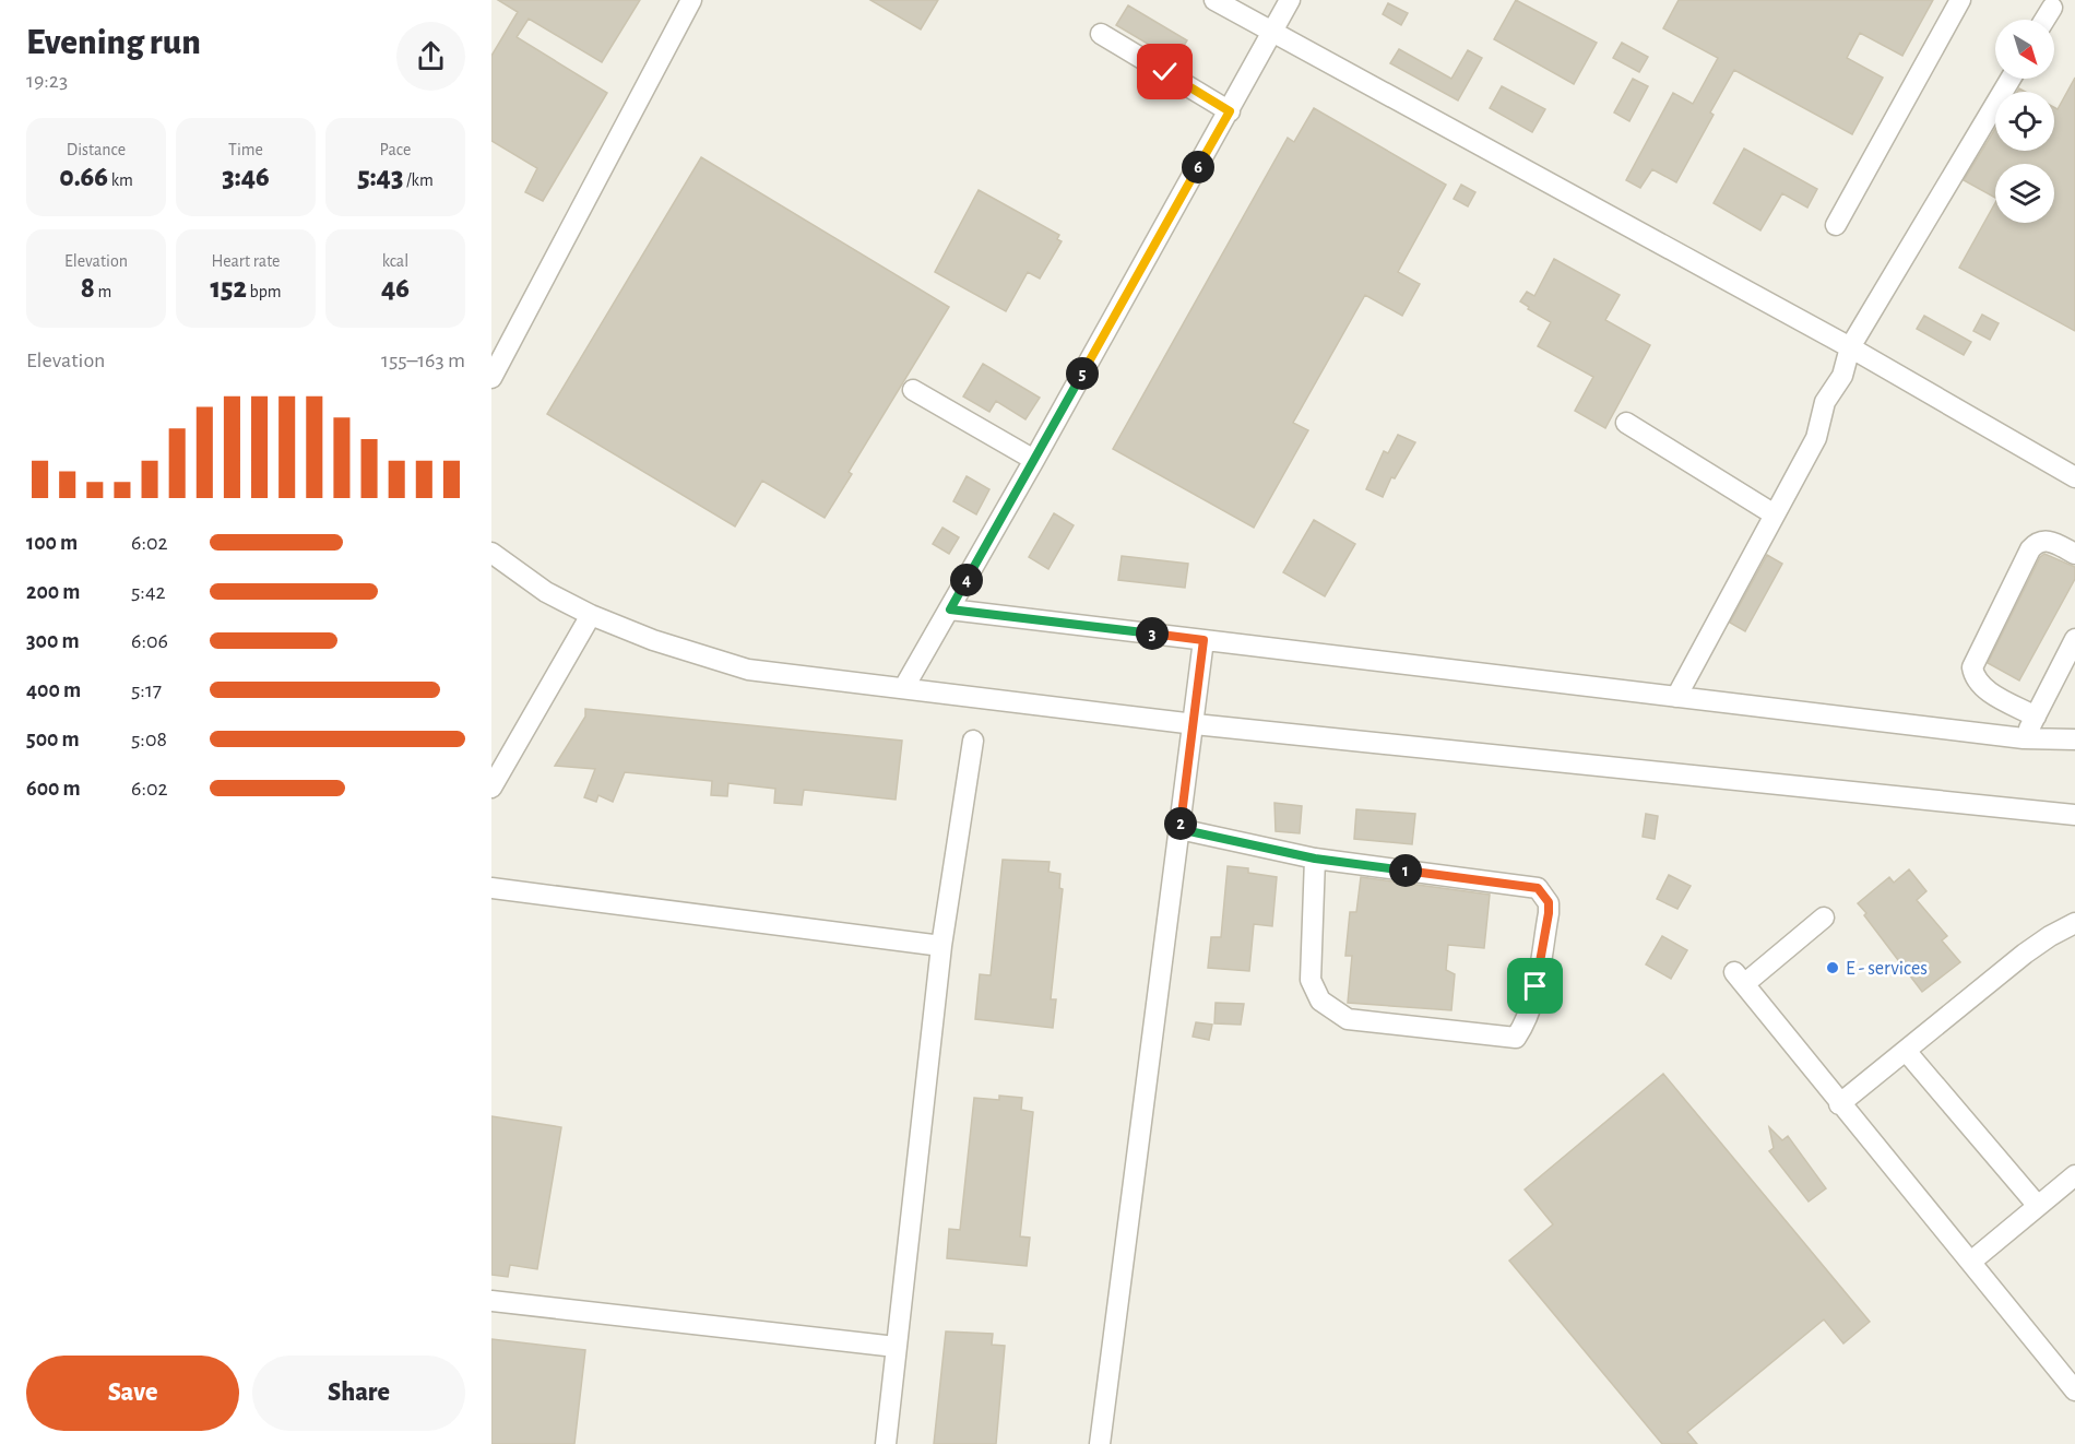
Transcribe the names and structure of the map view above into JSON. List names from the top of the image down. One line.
{"places":["E - services"],"north":"bottom right","page":{"heading":["Evening run","19:23"],"stats":[["Distance","0.66 km"],["Time","3:46"],["Pace","5:43 /km"],["Elevation","8 m"],["Heart rate","152 bpm"],["kcal","46"]],"pins":["6","5","4","3","2","1"],"chart":["Elevation","155–163 m"],"list":[{"name":"100 m","note":"6:02"},{"name":"200 m","note":"5:42"},{"name":"300 m","note":"6:06"},{"name":"400 m","note":"5:17"},{"name":"500 m","note":"5:08"},{"name":"600 m","note":"6:02"}],"buttons":["Save","Share"]}}
